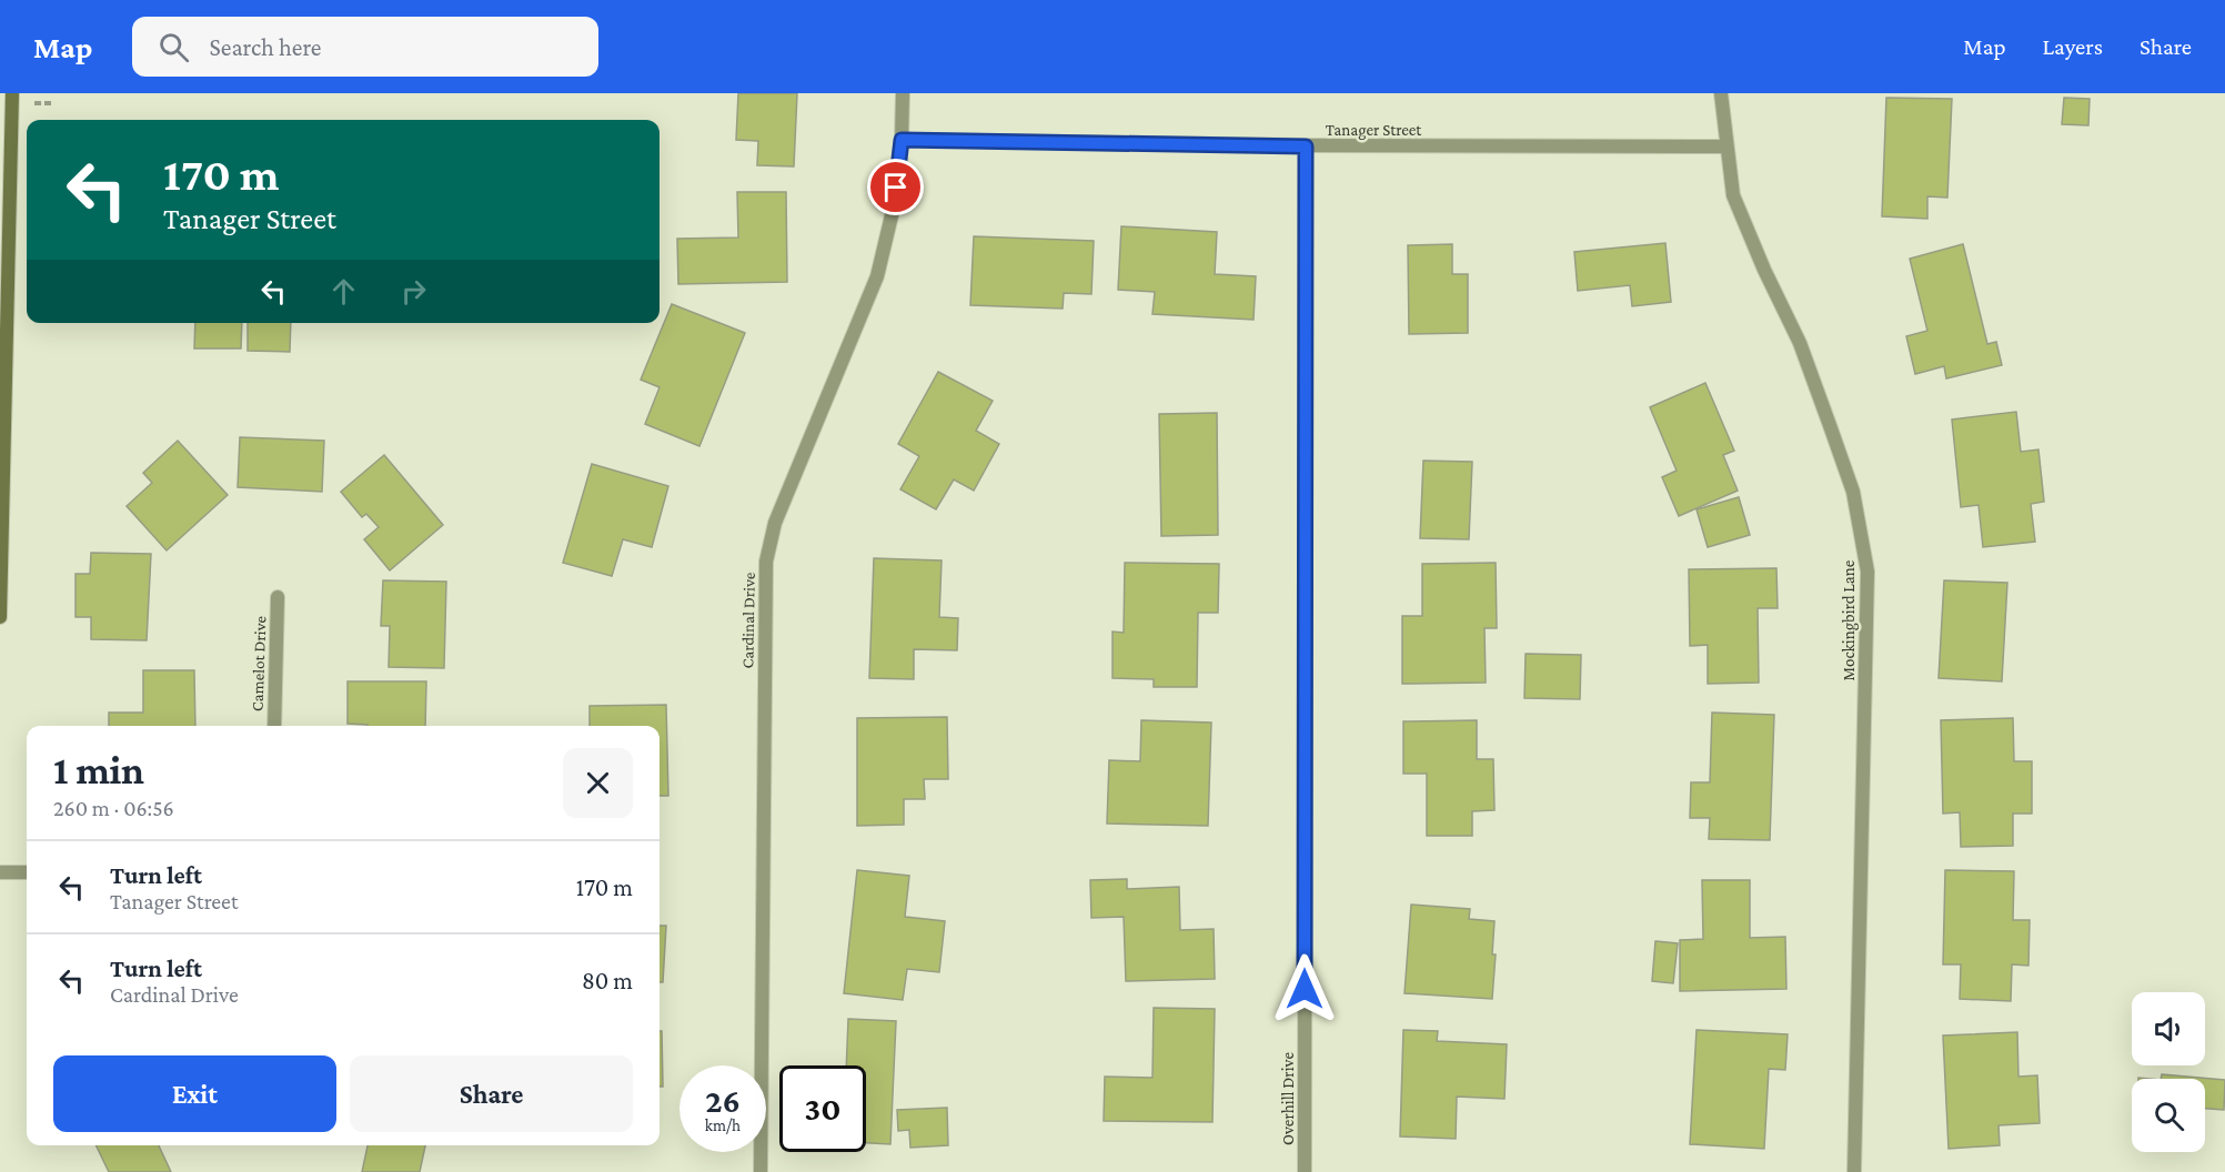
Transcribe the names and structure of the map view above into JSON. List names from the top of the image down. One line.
{"streets":{"street":["Tanager Street","Cardinal Drive","Mockingbird Lane","Camelot Drive","Overhill Drive"]},"crossings":[["Tanager Street","Cardinal Drive"],["Tanager Street","Mockingbird Lane"],["Tanager Street","Overhill Drive"]],"page":{"header":"Map","search":"Search here","nav":["Map","Layers","Share"],"turn":["170 m","Tanager Street"],"heading":["1 min","260 m · 06:56"],"list":[{"name":"Turn left","note":"Tanager Street","value":"170 m"},{"name":"Turn left","note":"Cardinal Drive","value":"80 m"}],"buttons":["Exit","Share"],"speed":"26 km/h","limit":"30"}}
